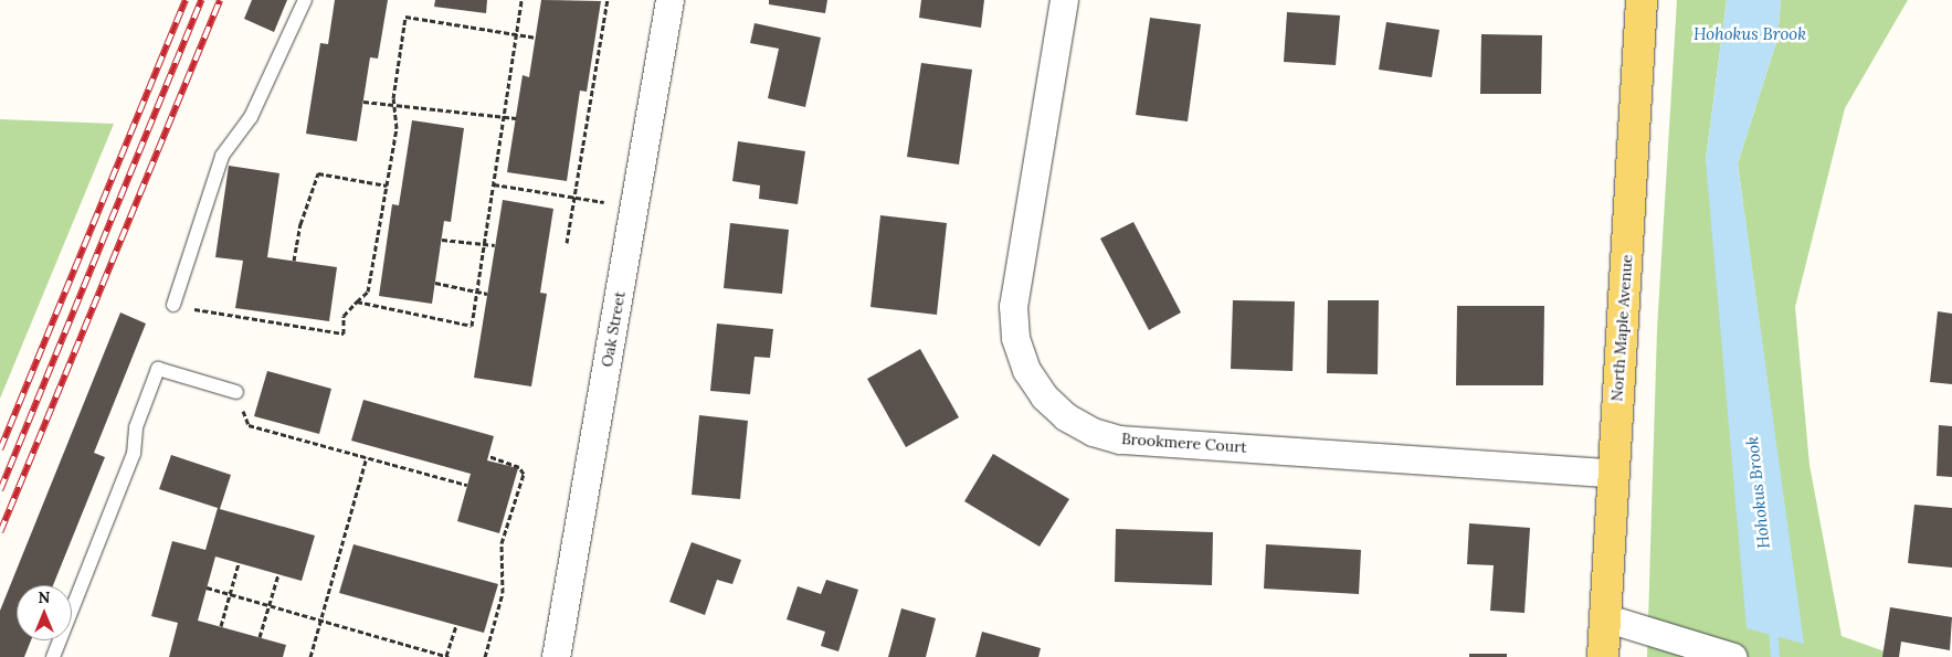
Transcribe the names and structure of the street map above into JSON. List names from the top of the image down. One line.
{"streets":{"main road":["North Maple Avenue"],"street":["Oak Street","Brookmere Court"]},"crossings":[["North Maple Avenue","Brookmere Court"]],"water":["Hohokus Brook"],"north":"top"}
